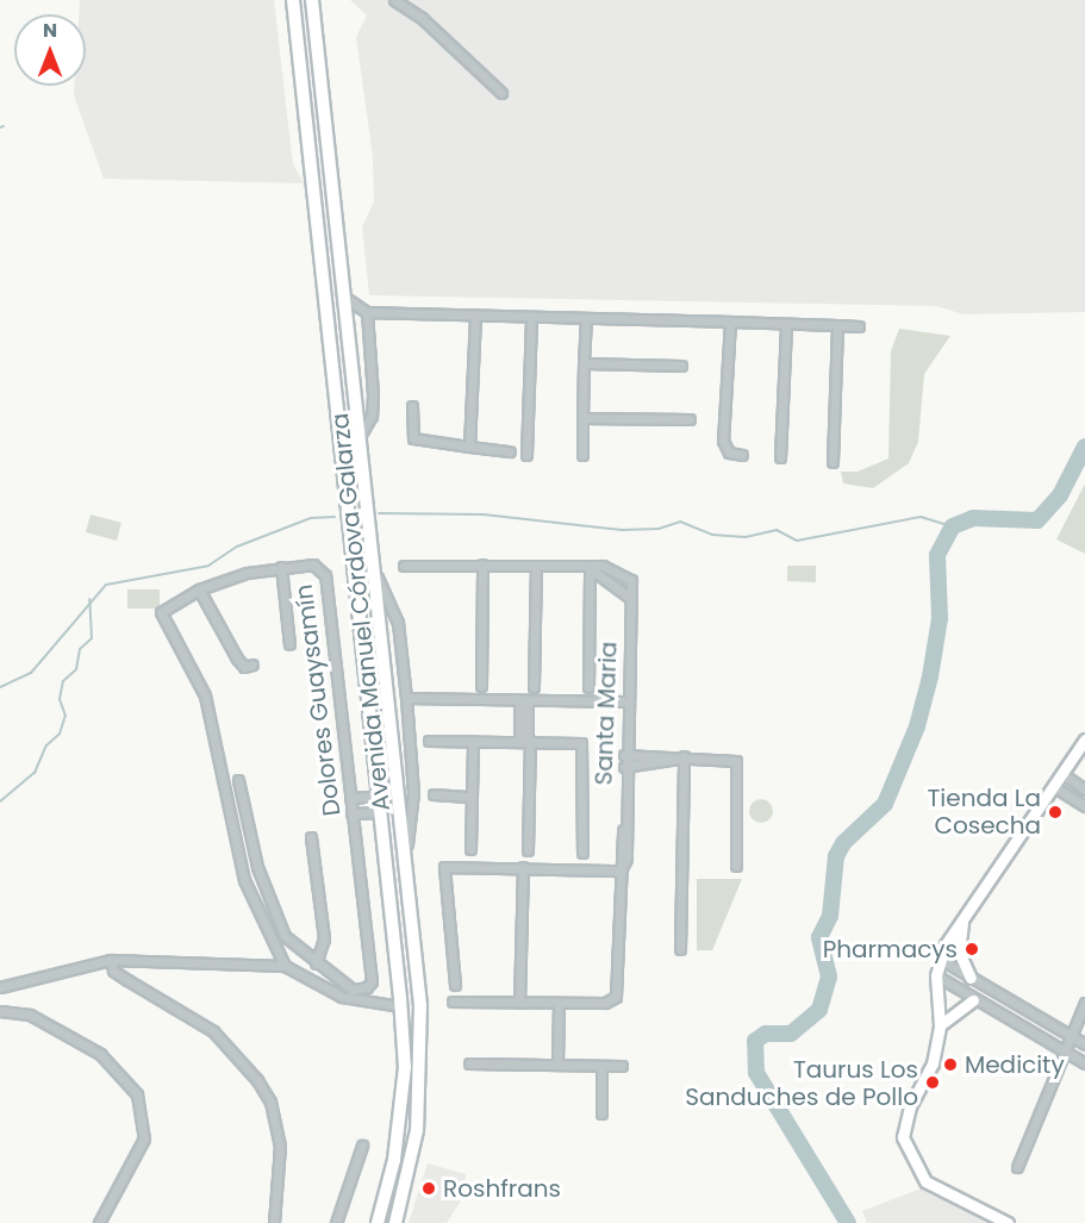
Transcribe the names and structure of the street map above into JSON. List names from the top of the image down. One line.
{"streets":{"main road":["Avenida Manuel Córdova Galarza"],"street":["Dolores Guaysamín","Santa Maria"]},"places":["Tienda La Cosecha","Pharmacys","Medicity","Taurus Los Sanduches de Pollo","Roshfrans"],"north":"top"}
